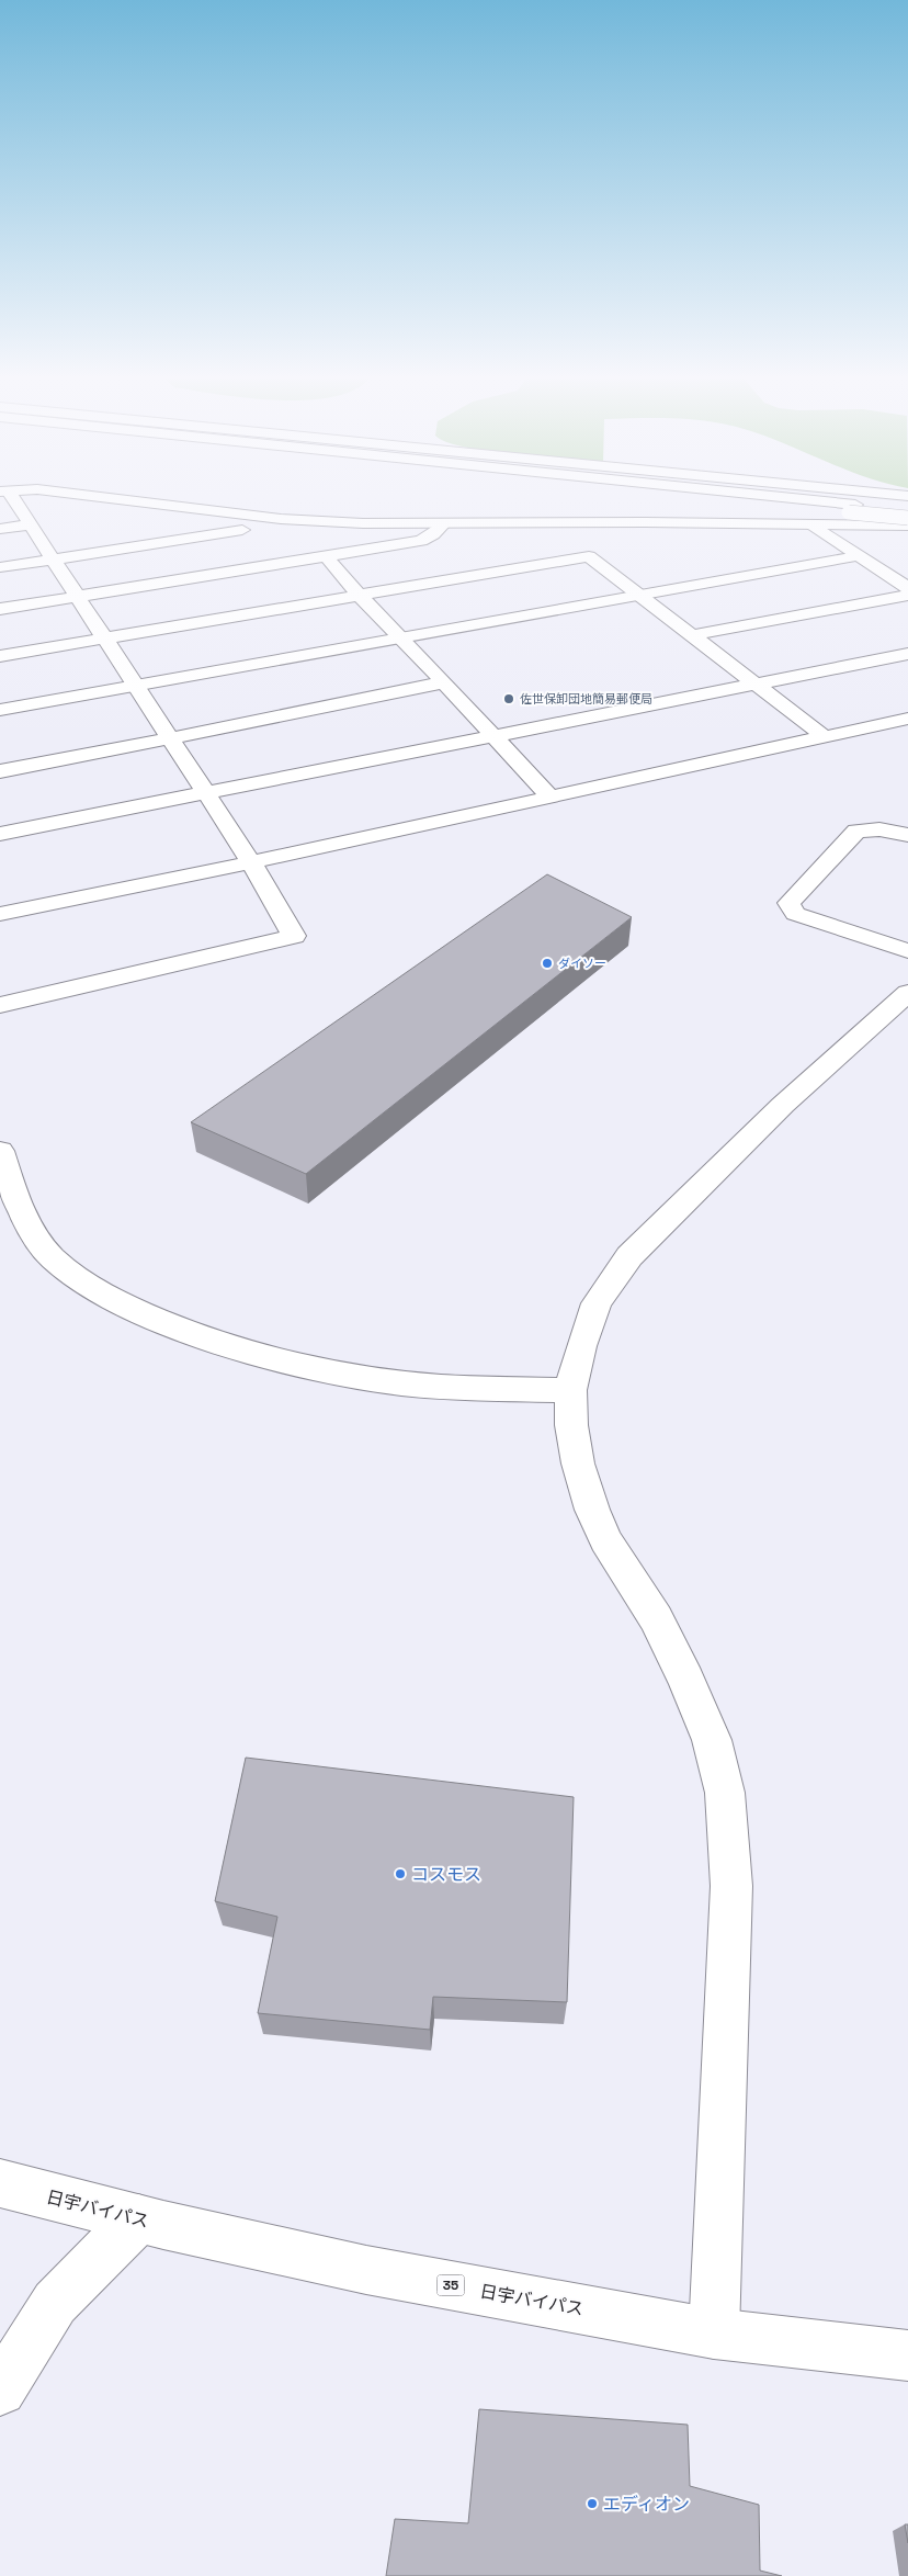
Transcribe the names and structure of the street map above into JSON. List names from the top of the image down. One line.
{"streets":{"main road":["日宇バイパス","35"]},"places":["佐世保卸団地簡易郵便局","ダイソー","コスモス","エディオン"]}
